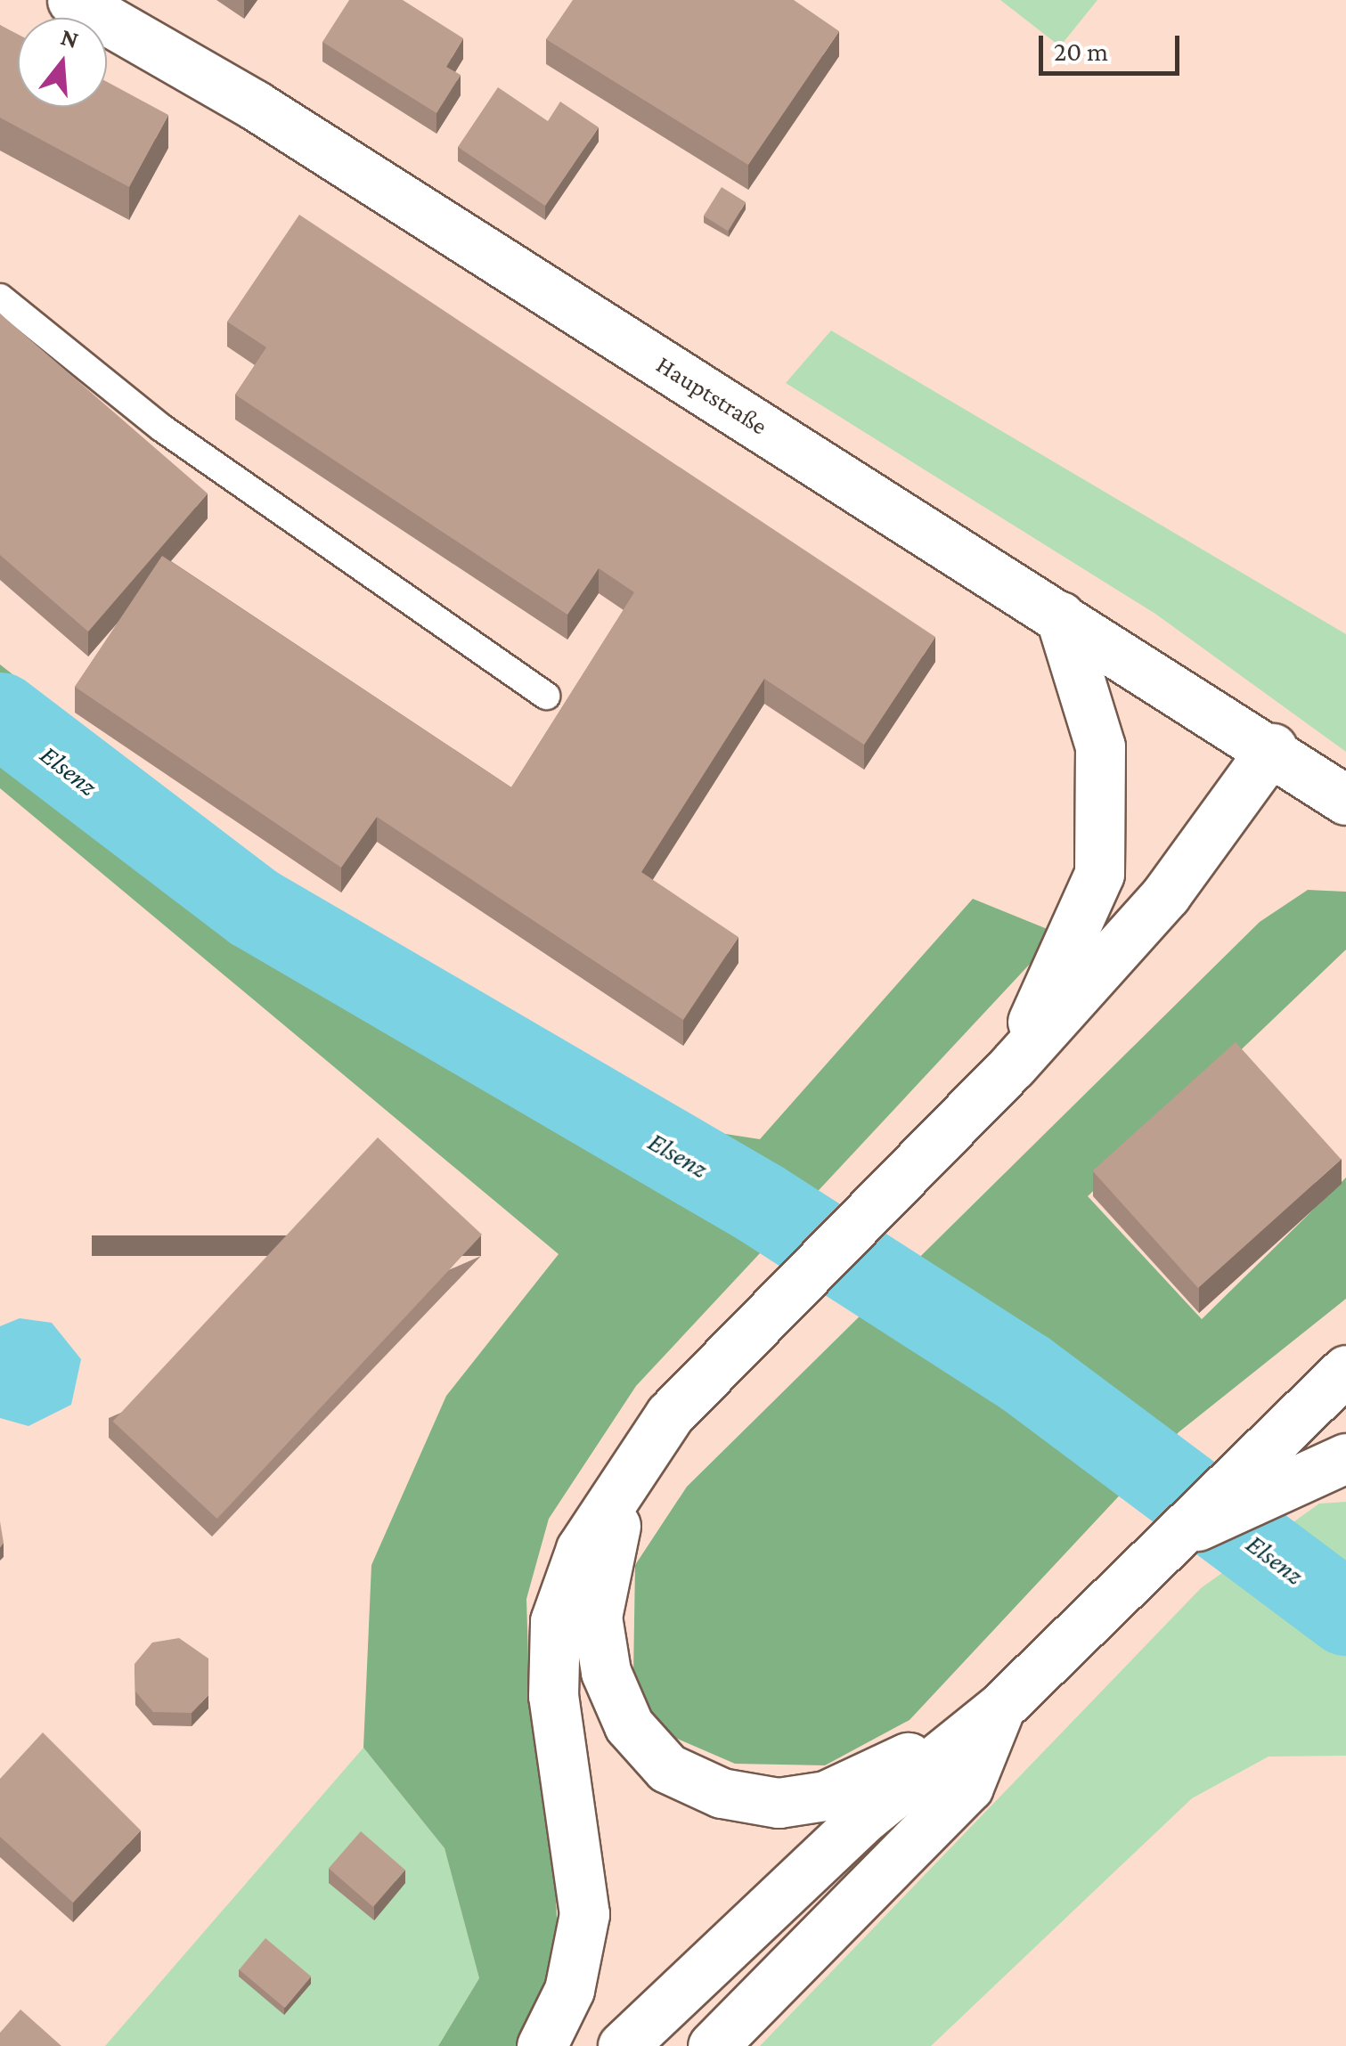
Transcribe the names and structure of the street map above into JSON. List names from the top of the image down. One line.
{"streets":{"main road":["Hauptstraße"]},"water":["Elsenz"],"scale_bar":"20 m","north":"top"}
